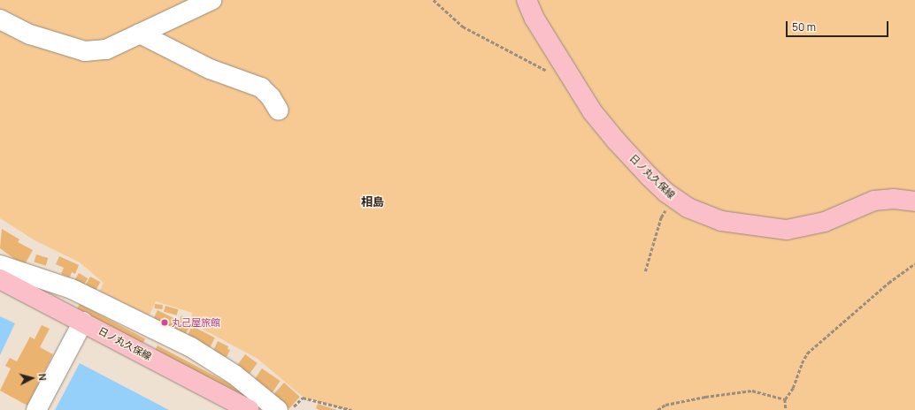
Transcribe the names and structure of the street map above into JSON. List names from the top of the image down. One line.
{"streets":{"main road":["日ノ丸久保線"]},"districts":["相島"],"places":["丸己屋旅館"],"scale_bar":"50 m","north":"right"}
